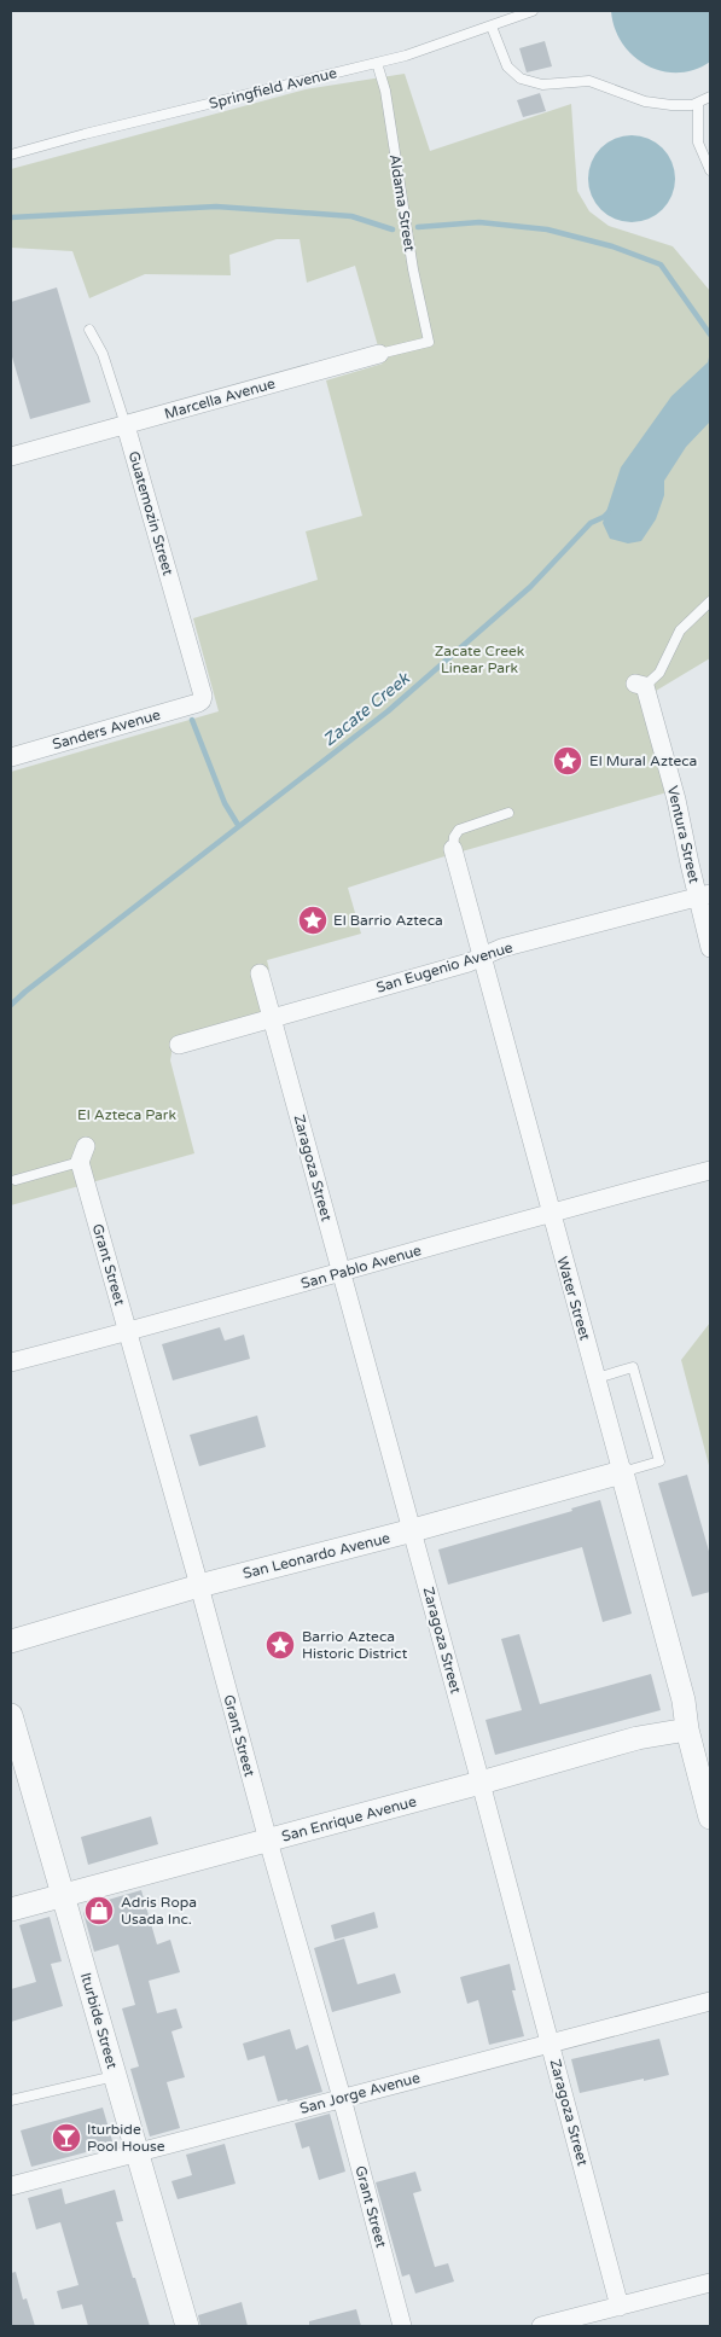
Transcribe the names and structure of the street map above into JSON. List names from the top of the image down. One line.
{"streets":{"street":["Marcella Avenue","Guatemozin Street","Sanders Avenue","Ventura Street","San Eugenio Avenue","Zaragoza Street","Grant Street","San Pablo Avenue","Water Street","San Leonardo Avenue","San Enrique Avenue","Iturbide Street","San Jorge Avenue"],"lane":["Springfield Avenue","Aldama Street"]},"crossings":[["Springfield Avenue","Aldama Street"],["Aldama Street","Marcella Avenue"],["Marcella Avenue","Guatemozin Street"],["Guatemozin Street","Sanders Avenue"],["Ventura Street","San Eugenio Avenue"],["San Eugenio Avenue","Zaragoza Street"],["San Eugenio Avenue","Water Street"],["Zaragoza Street","San Pablo Avenue"],["Zaragoza Street","San Leonardo Avenue"],["Zaragoza Street","San Enrique Avenue"],["Zaragoza Street","San Jorge Avenue"],["Grant Street","San Pablo Avenue"],["Grant Street","San Leonardo Avenue"],["Grant Street","San Enrique Avenue"],["Grant Street","San Jorge Avenue"],["San Pablo Avenue","Water Street"],["Water Street","San Leonardo Avenue"],["Water Street","San Enrique Avenue"],["San Enrique Avenue","Iturbide Street"],["Iturbide Street","San Jorge Avenue"]],"water":["Zacate Creek"],"parks":["Zacate Creek Linear Park","El Azteca Park"],"places":{"place":["El Mural Azteca","El Barrio Azteca","Barrio Azteca Historic District"],"shop":["Adris Ropa Usada Inc."],"bar":["Iturbide Pool House"]}}
